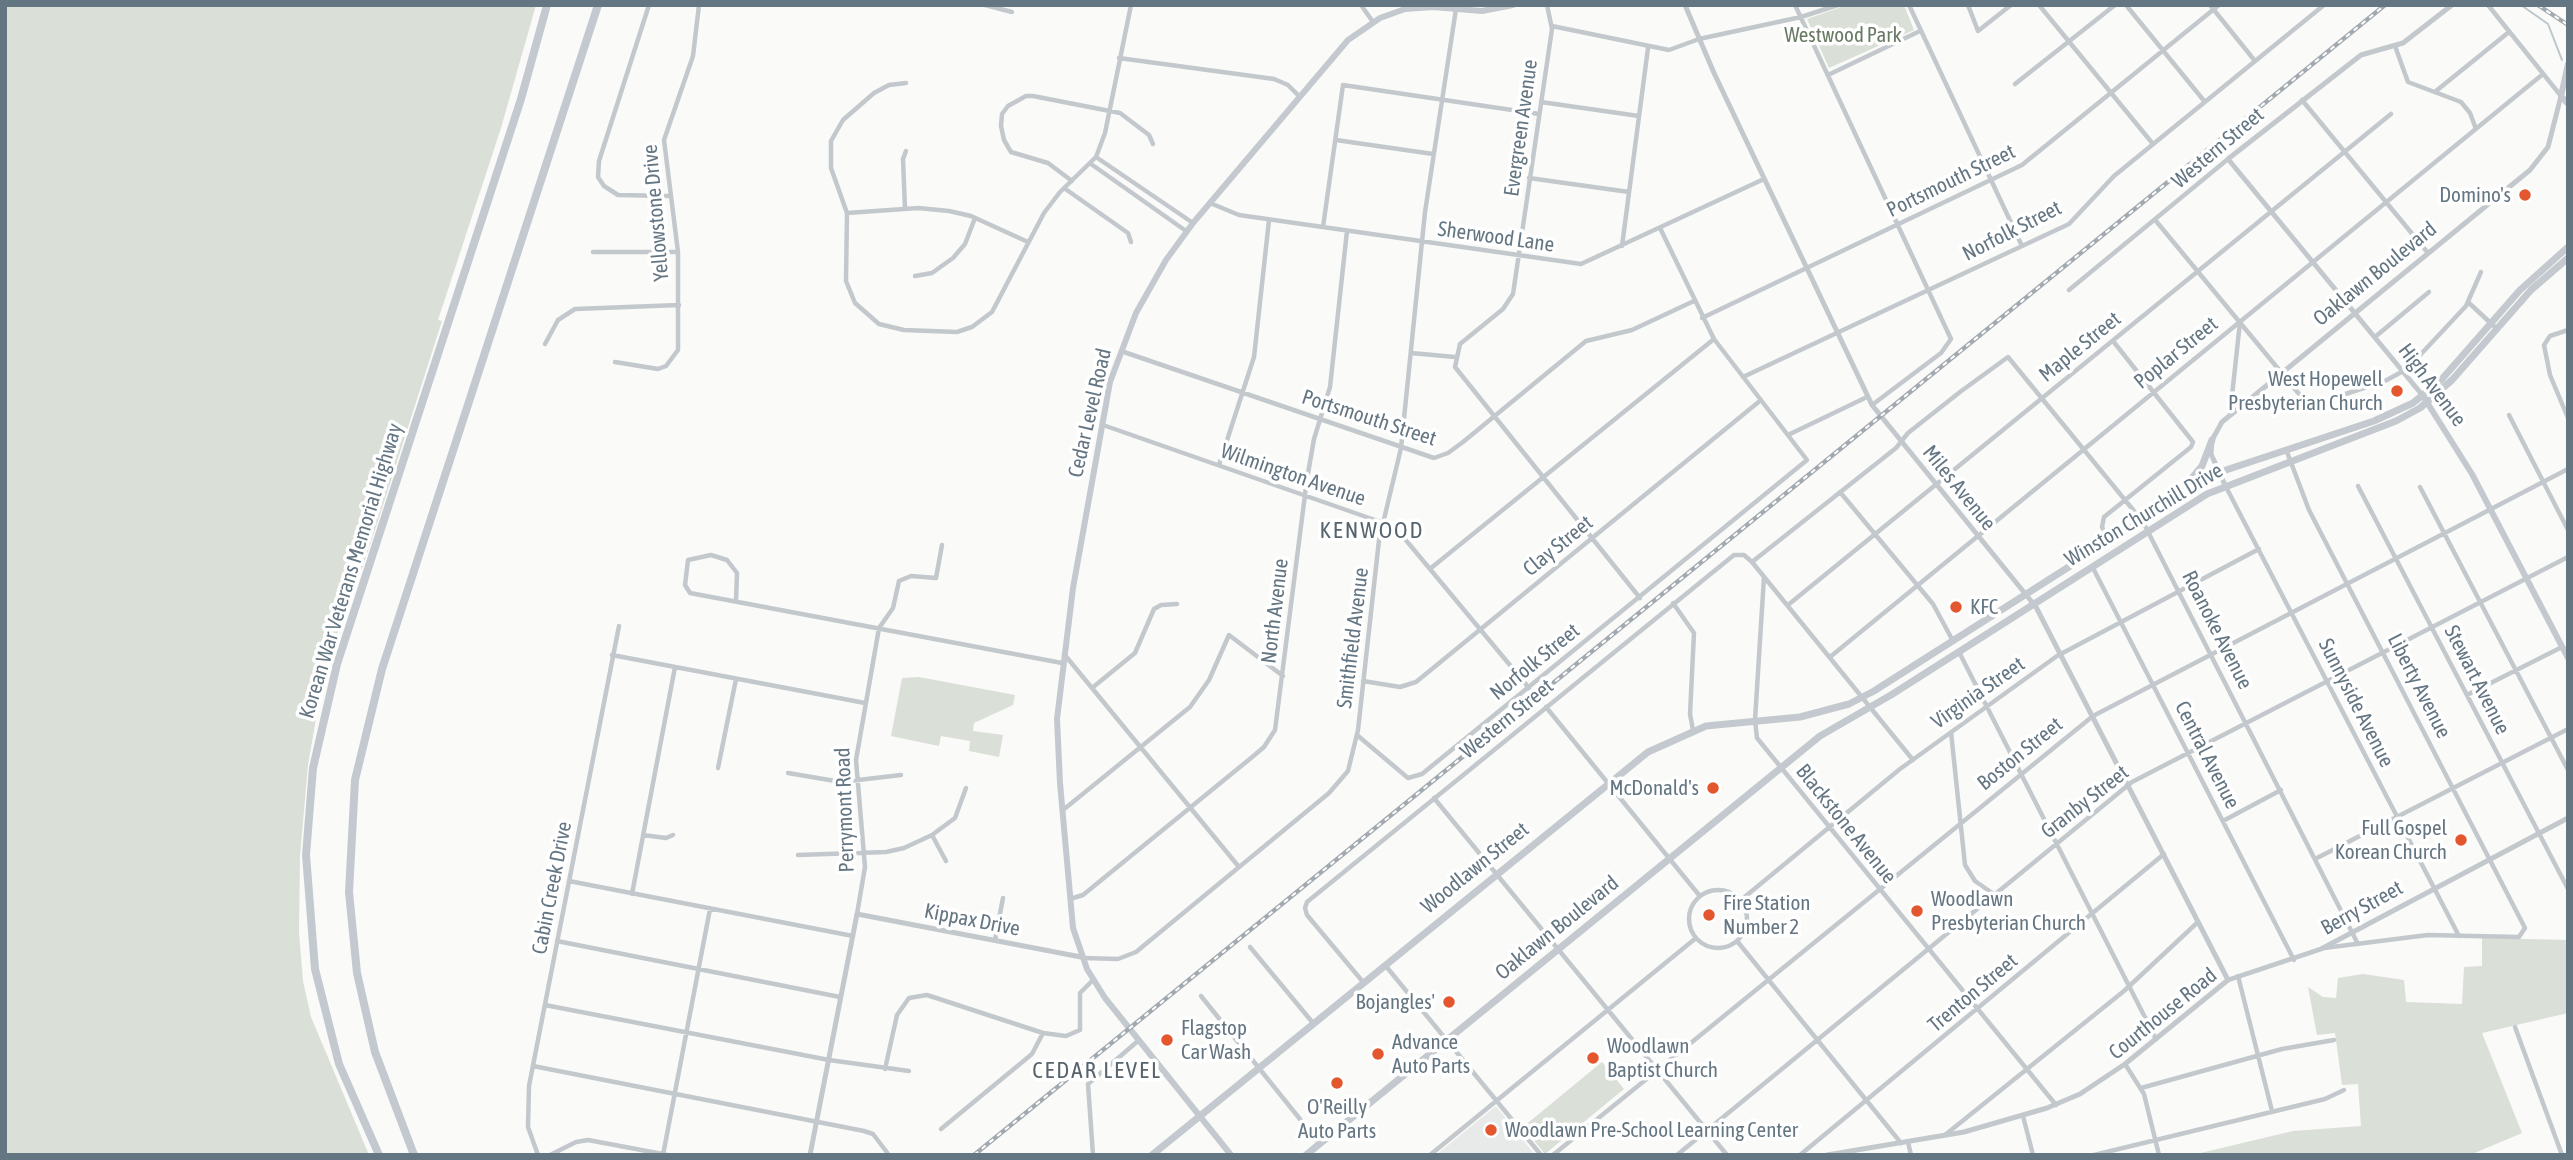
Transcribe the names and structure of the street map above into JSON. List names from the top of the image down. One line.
{"streets":{"highway":["Oaklawn Boulevard","Winston Churchill Drive","Korean War Veterans Memorial Highway","Woodlawn Street"],"main road":["High Avenue","Cedar Level Road"],"street":["Evergreen Avenue","Western Street","Portsmouth Street","Yellowstone Drive","Norfolk Street","Sherwood Lane","Maple Street","Poplar Street","Wilmington Avenue","Miles Avenue","Clay Street","North Avenue","Roanoke Avenue","Smithfield Avenue","Stewart Avenue","Liberty Avenue","Virginia Street","Sunnyside Avenue","Boston Street","Central Avenue","Granby Street","Perrymont Road","Blackstone Avenue","Cabin Creek Drive","Berry Street","Kippax Drive","Trenton Street","Courthouse Road"]},"crossings":[["Evergreen Avenue","Sherwood Lane"],["Western Street","High Avenue"],["Western Street","Woodlawn Street"],["Portsmouth Street","Cedar Level Road"],["Portsmouth Street","Miles Avenue"],["Portsmouth Street","North Avenue"],["Portsmouth Street","Smithfield Avenue"],["Norfolk Street","Wilmington Avenue"],["Norfolk Street","Miles Avenue"],["Norfolk Street","Smithfield Avenue"],["Sherwood Lane","Cedar Level Road"],["Sherwood Lane","Miles Avenue"],["Sherwood Lane","North Avenue"],["Sherwood Lane","Smithfield Avenue"],["Oaklawn Boulevard","High Avenue"],["Oaklawn Boulevard","Winston Churchill Drive"],["Oaklawn Boulevard","Blackstone Avenue"],["Maple Street","High Avenue"],["Maple Street","Miles Avenue"],["Maple Street","Roanoke Avenue"],["Poplar Street","High Avenue"],["Poplar Street","Miles Avenue"],["Poplar Street","Roanoke Avenue"],["High Avenue","Winston Churchill Drive"],["High Avenue","Boston Street"],["High Avenue","Granby Street"],["Cedar Level Road","Wilmington Avenue"],["Cedar Level Road","North Avenue"],["Cedar Level Road","Smithfield Avenue"],["Cedar Level Road","Woodlawn Street"],["Cedar Level Road","Kippax Drive"],["Wilmington Avenue","Clay Street"],["Wilmington Avenue","North Avenue"],["Wilmington Avenue","Smithfield Avenue"],["Miles Avenue","Winston Churchill Drive"],["Miles Avenue","Roanoke Avenue"],["Miles Avenue","Virginia Street"],["Miles Avenue","Boston Street"],["Miles Avenue","Granby Street"],["Miles Avenue","Trenton Street"],["Miles Avenue","Courthouse Road"],["Winston Churchill Drive","Roanoke Avenue"],["Winston Churchill Drive","Liberty Avenue"],["Winston Churchill Drive","Sunnyside Avenue"],["Winston Churchill Drive","Central Avenue"],["Clay Street","Smithfield Avenue"],["Roanoke Avenue","Virginia Street"],["Roanoke Avenue","Boston Street"],["Roanoke Avenue","Granby Street"],["Roanoke Avenue","Berry Street"],["Roanoke Avenue","Courthouse Road"],["Smithfield Avenue","Kippax Drive"],["Stewart Avenue","Boston Street"],["Stewart Avenue","Granby Street"],["Stewart Avenue","Berry Street"],["Liberty Avenue","Boston Street"],["Liberty Avenue","Granby Street"],["Liberty Avenue","Berry Street"],["Liberty Avenue","Courthouse Road"],["Virginia Street","Sunnyside Avenue"],["Virginia Street","Central Avenue"],["Virginia Street","Blackstone Avenue"],["Sunnyside Avenue","Boston Street"],["Sunnyside Avenue","Granby Street"],["Sunnyside Avenue","Berry Street"],["Sunnyside Avenue","Courthouse Road"],["Boston Street","Central Avenue"],["Boston Street","Blackstone Avenue"],["Central Avenue","Granby Street"],["Central Avenue","Courthouse Road"],["Granby Street","Blackstone Avenue"],["Perrymont Road","Kippax Drive"],["Blackstone Avenue","Woodlawn Street"],["Blackstone Avenue","Trenton Street"],["Blackstone Avenue","Courthouse Road"],["Berry Street","Courthouse Road"]],"districts":["KENWOOD","CEDAR LEVEL"],"parks":["Westwood Park"],"places":["Domino's","West Hopewell Presbyterian Church","KFC","McDonald's","Full Gospel Korean Church","Woodlawn Presbyterian Church","Fire Station Number 2","Bojangles'","Flagstop Car Wash","Advance Auto Parts","Woodlawn Baptist Church","O'Reilly Auto Parts","Woodlawn Pre-School Learning Center"]}
